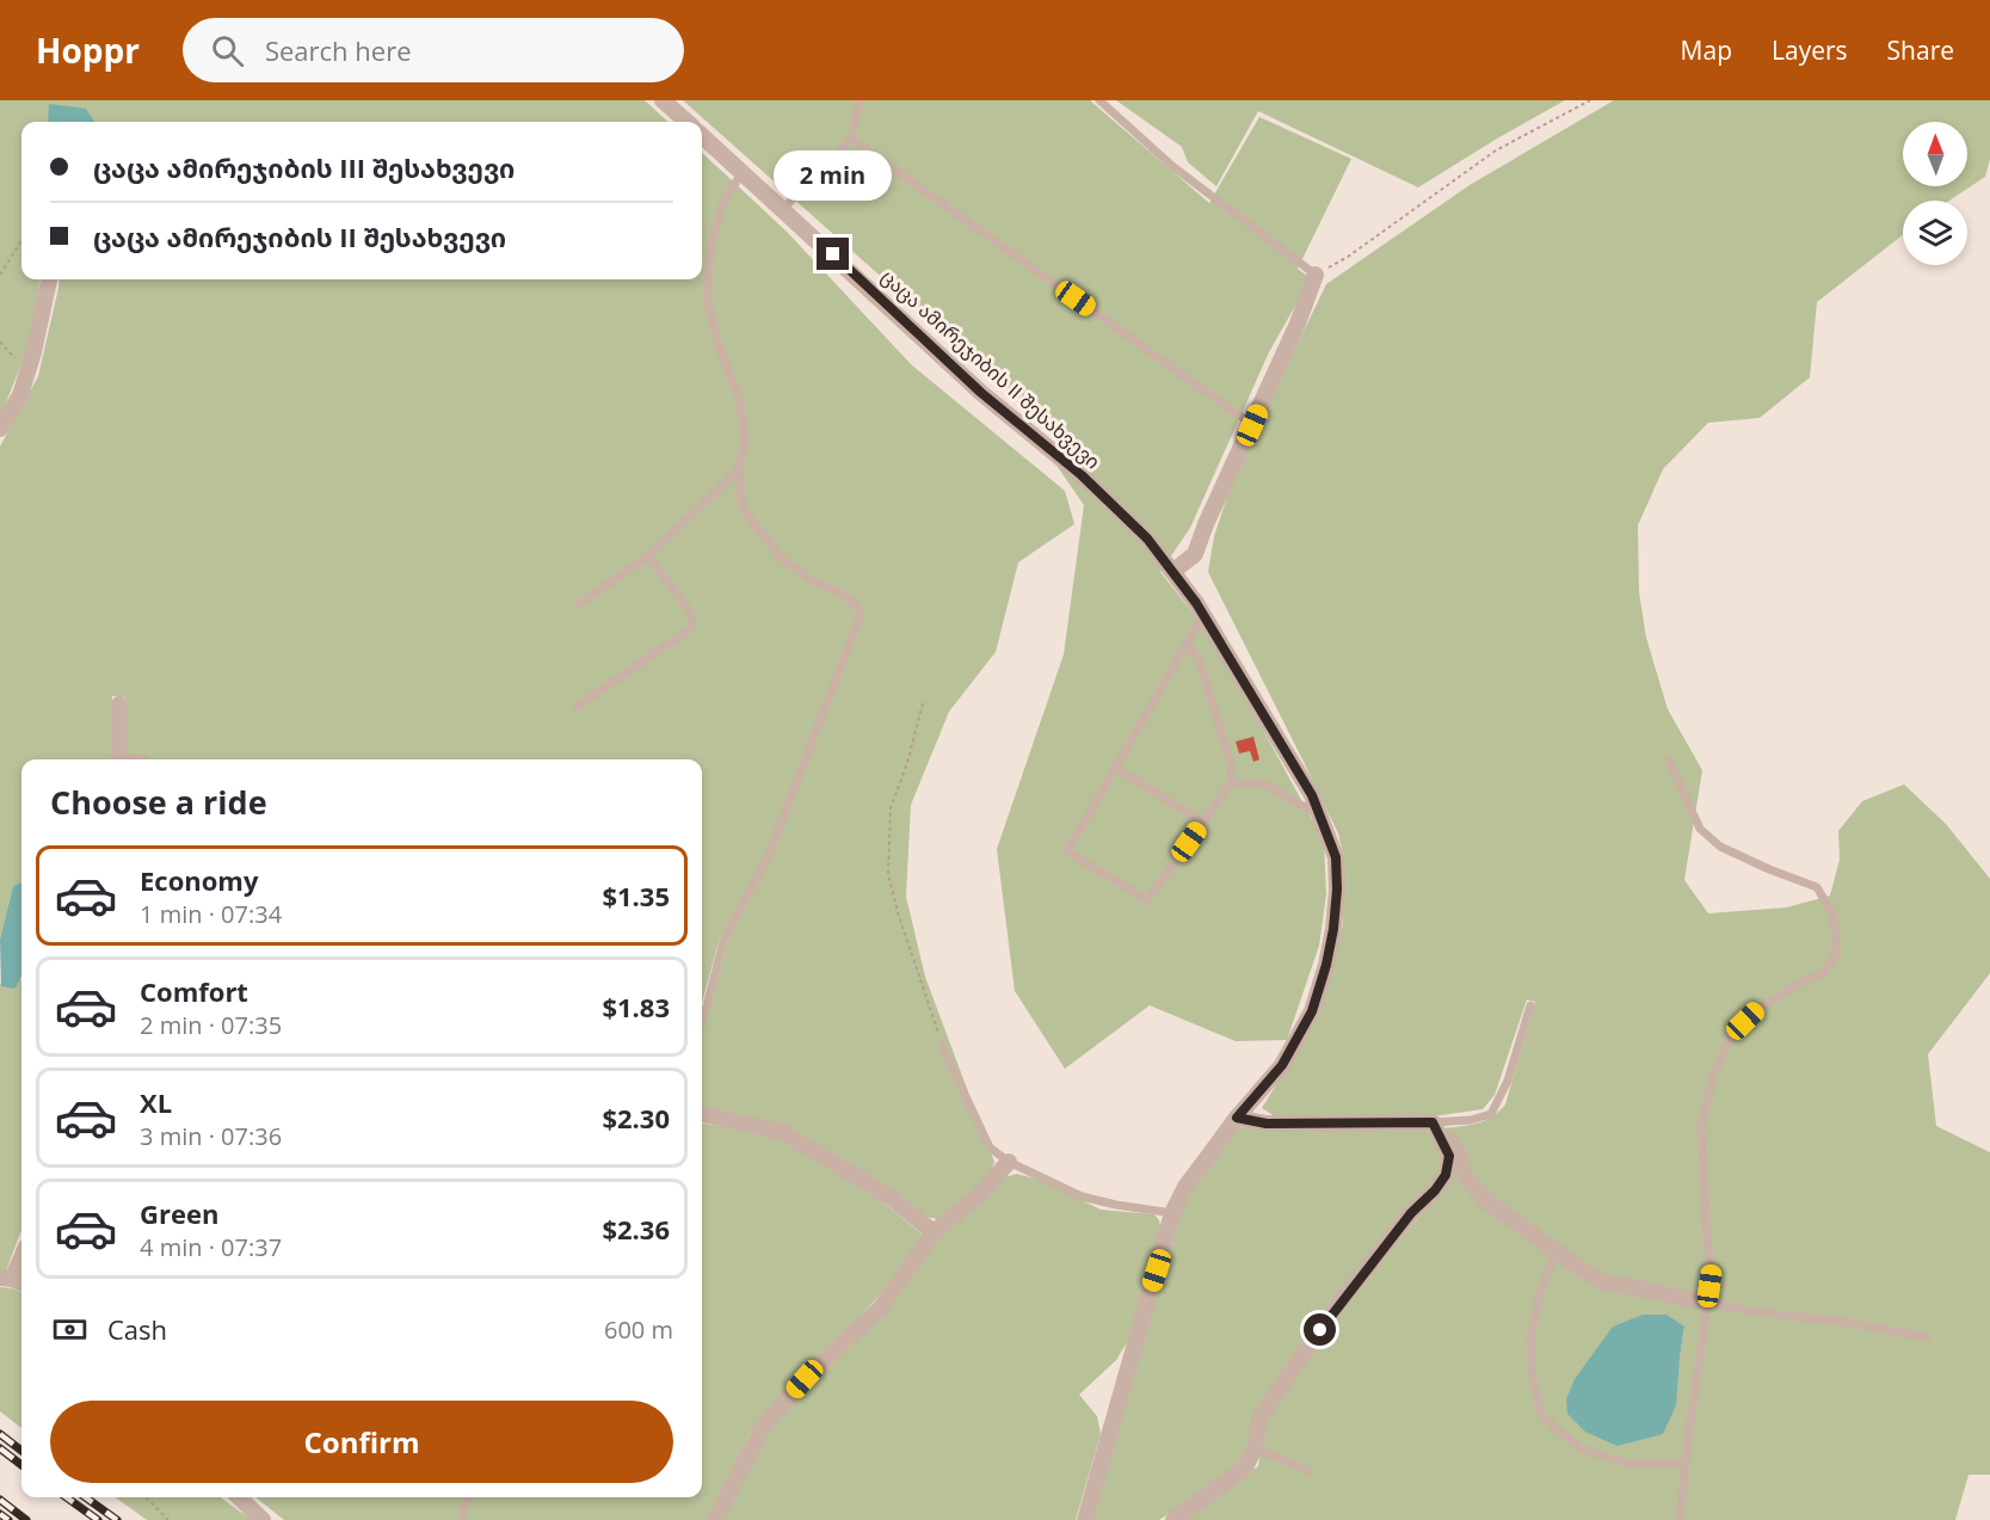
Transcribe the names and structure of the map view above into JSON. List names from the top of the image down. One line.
{"streets":{"street":["ცაცა ამირეჯიბის II შესახვევი"]},"north":"top","page":{"header":"Hoppr","search":"Search here","nav":["Map","Layers","Share"],"banner":["ცაცა ამირეჯიბის III შესახვევი","ცაცა ამირეჯიბის II შესახვევი"],"bubble":"2 min","heading":"Choose a ride","list":[{"name":"Economy","note":"1 min · 07:34","value":"$1.35"},{"name":"Comfort","note":"2 min · 07:35","value":"$1.83"},{"name":"XL","note":"3 min · 07:36","value":"$2.30"},{"name":"Green","note":"4 min · 07:37","value":"$2.36"}],"pay":["Cash","600 m"],"buttons":"Confirm"}}
